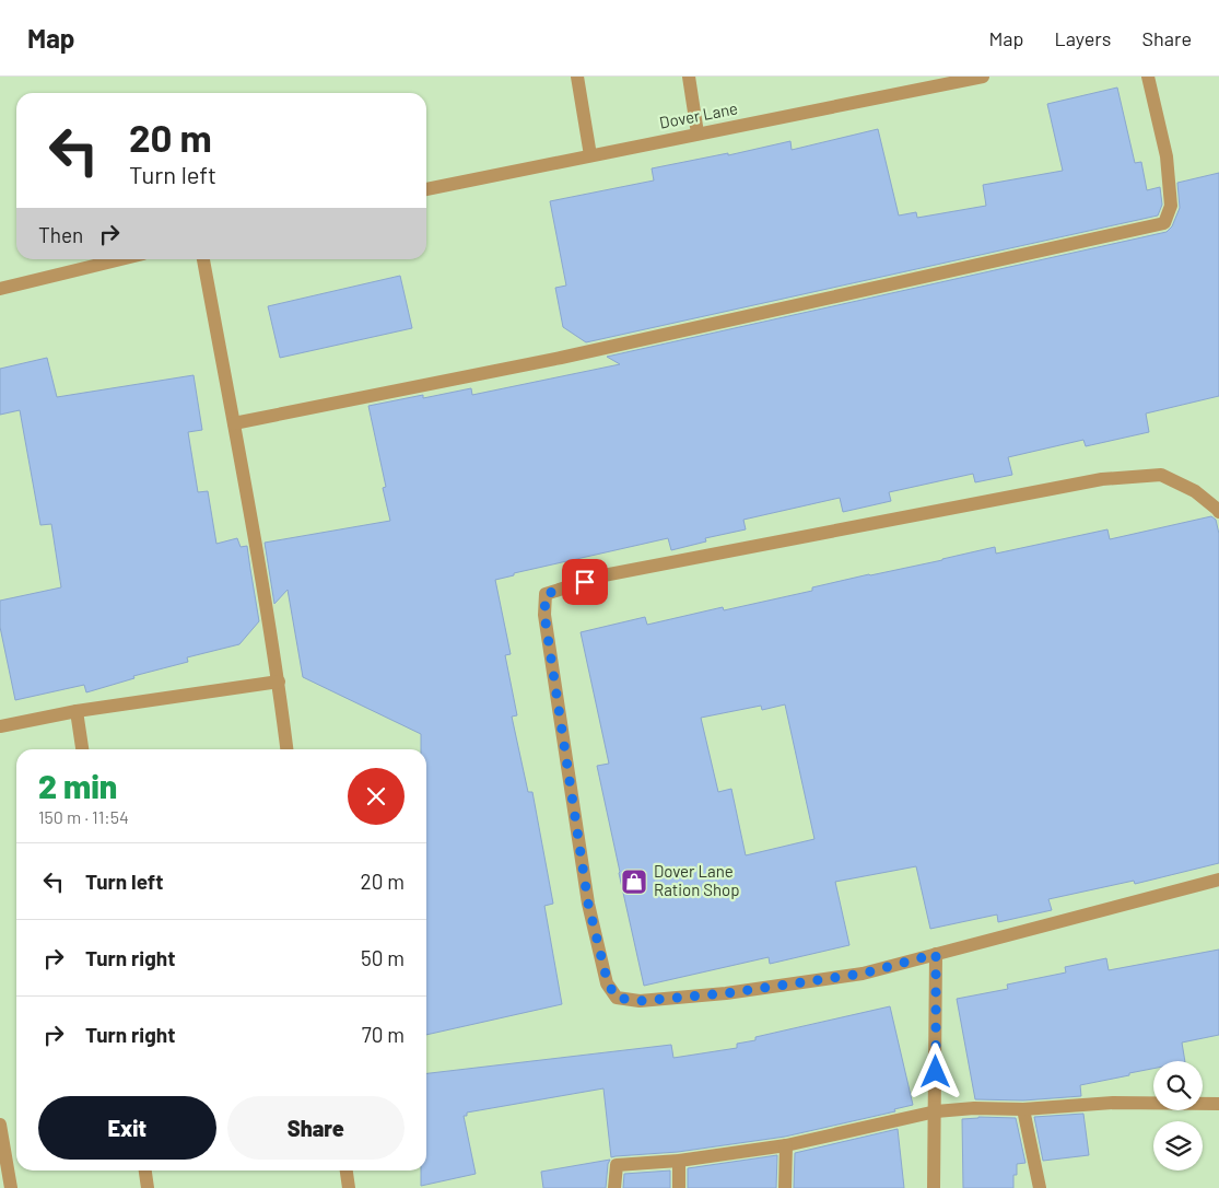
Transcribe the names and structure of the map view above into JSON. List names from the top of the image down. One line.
{"streets":{"street":["Dover Lane"]},"places":{"shop":["Dover Lane Ration Shop"]},"page":{"header":"Map","nav":["Map","Layers","Share"],"turn":["20 m","Turn left"],"then":"Then","heading":["2 min","150 m · 11:54"],"list":[{"name":"Turn left","value":"20 m"},{"name":"Turn right","value":"50 m"},{"name":"Turn right","value":"70 m"}],"buttons":["Exit","Share"]}}
